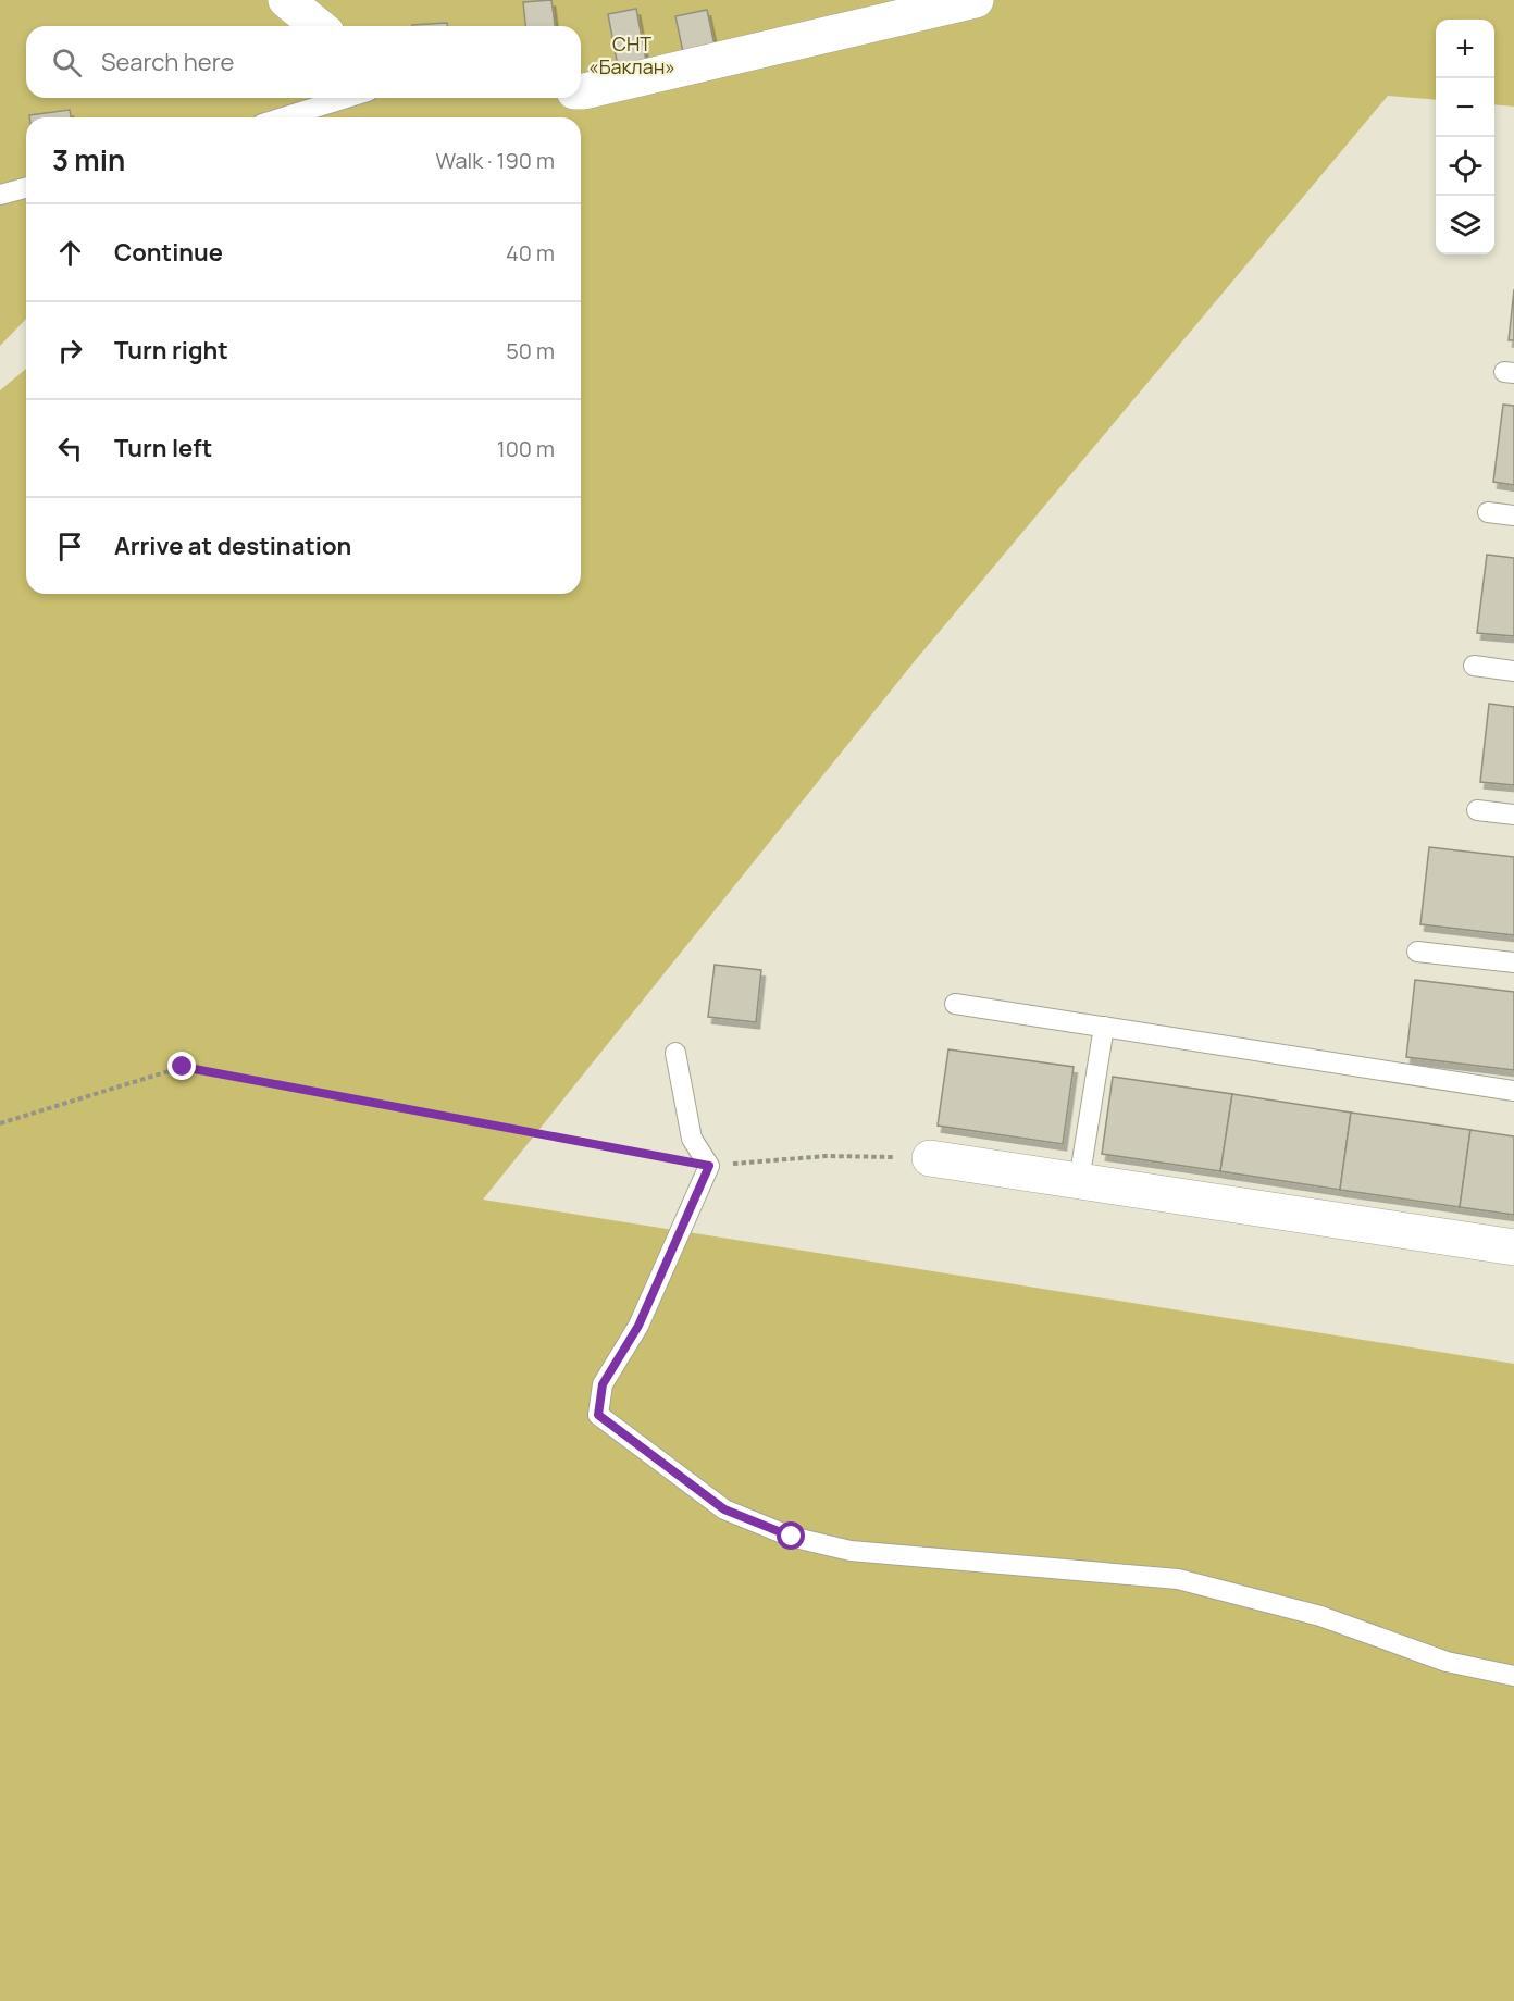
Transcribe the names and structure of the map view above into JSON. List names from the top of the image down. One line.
{"parks":["СНТ «Баклан»"],"page":{"map_buttons":["+","−"],"search":"Search here","heading":["3 min","Walk · 190 m"],"list":[["Continue","40 m"],["Turn right","50 m"],["Turn left","100 m"],"Arrive at destination"]}}
